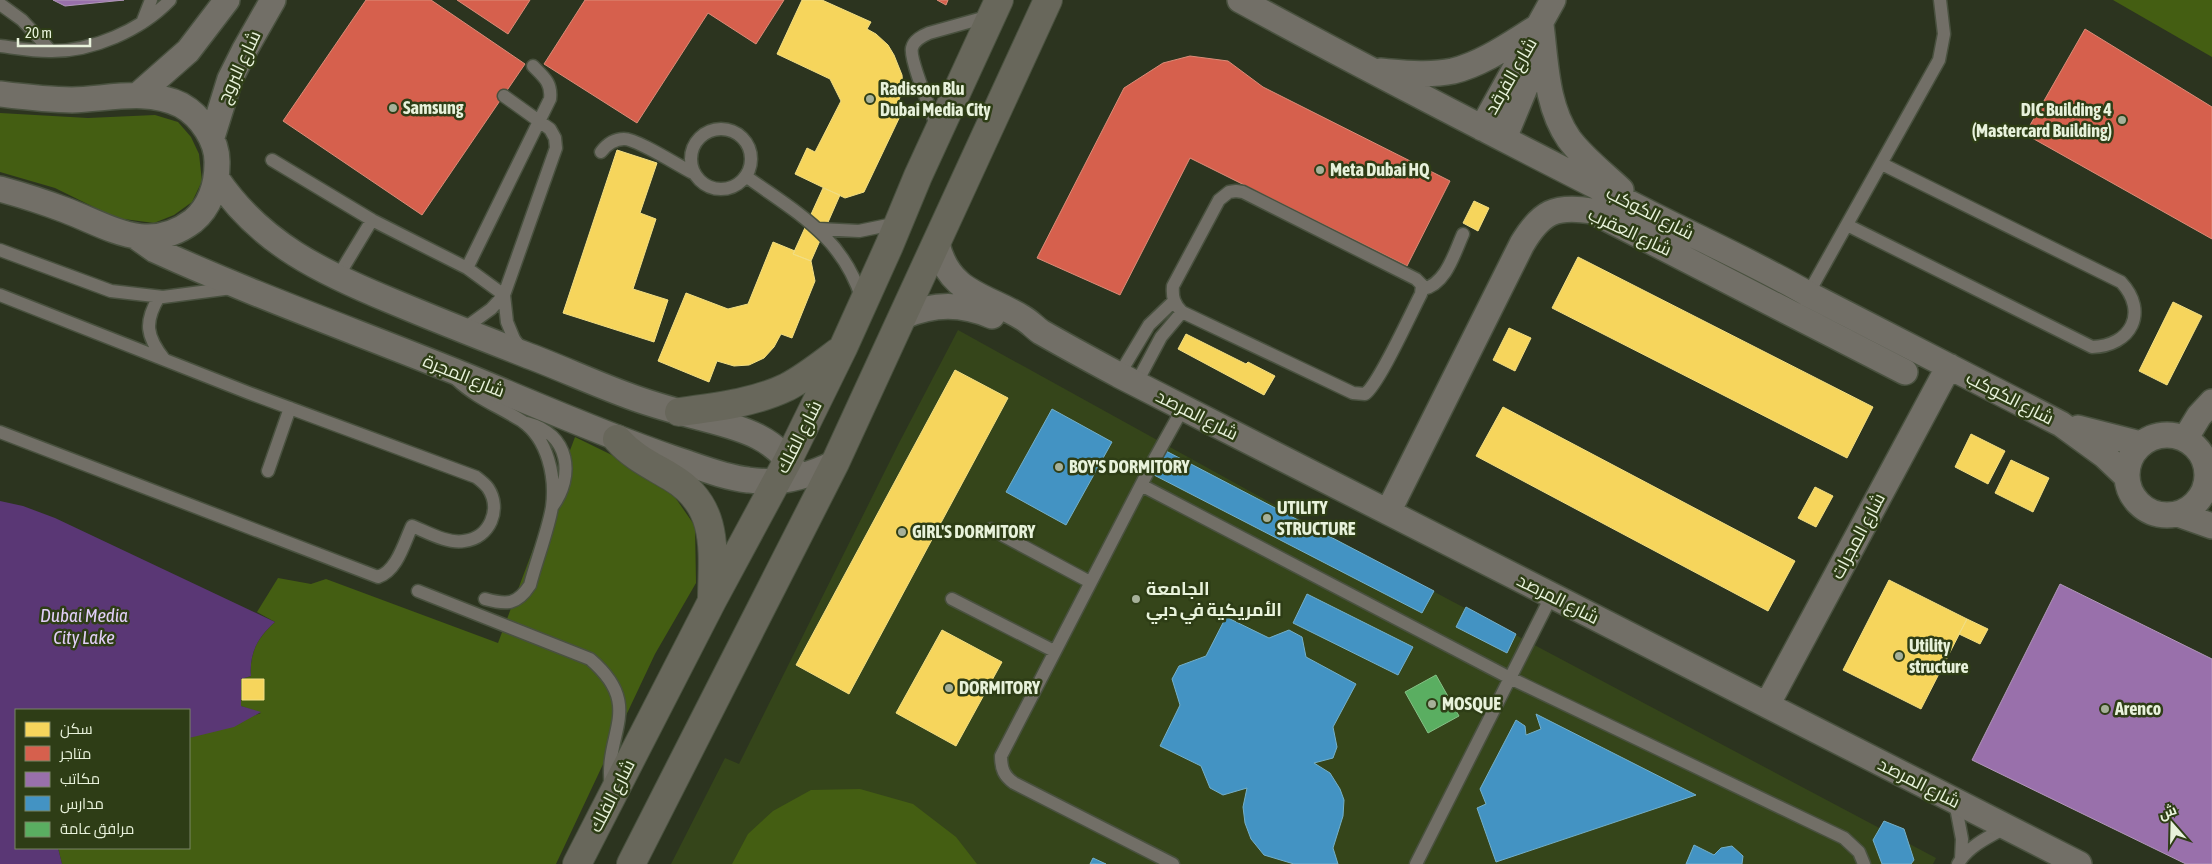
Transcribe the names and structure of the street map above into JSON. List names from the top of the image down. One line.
{"streets":{"street":["شارع البروج","شارع الفرقد","شارع الكوكب","شارع العقرب","شارع المجرة","شارع المرصد","شارع الفلك","شارع المجرات"]},"crossings":[["شارع الفرقد","شارع الكوكب"],["شارع الكوكب","شارع المجرات"],["شارع العقرب","شارع المرصد"],["شارع المجرة","شارع الفلك"],["شارع المرصد","شارع المجرات"]],"water":["Dubai Media City Lake"],"places":["Radisson Blu Dubai Media City","Samsung","DIC Building 4 (Mastercard Building)","Meta Dubai HQ","BOY'S DORMITORY","UTILITY STRUCTURE","GIRL'S DORMITORY","الجامعة الأمريكية في دبي","Utility structure","DORMITORY","MOSQUE","Arenco"],"legend":["سكن","متاجر","مكاتب","مدارس","مرافق عامة"],"scale_bar":"20 m","north":"top"}
